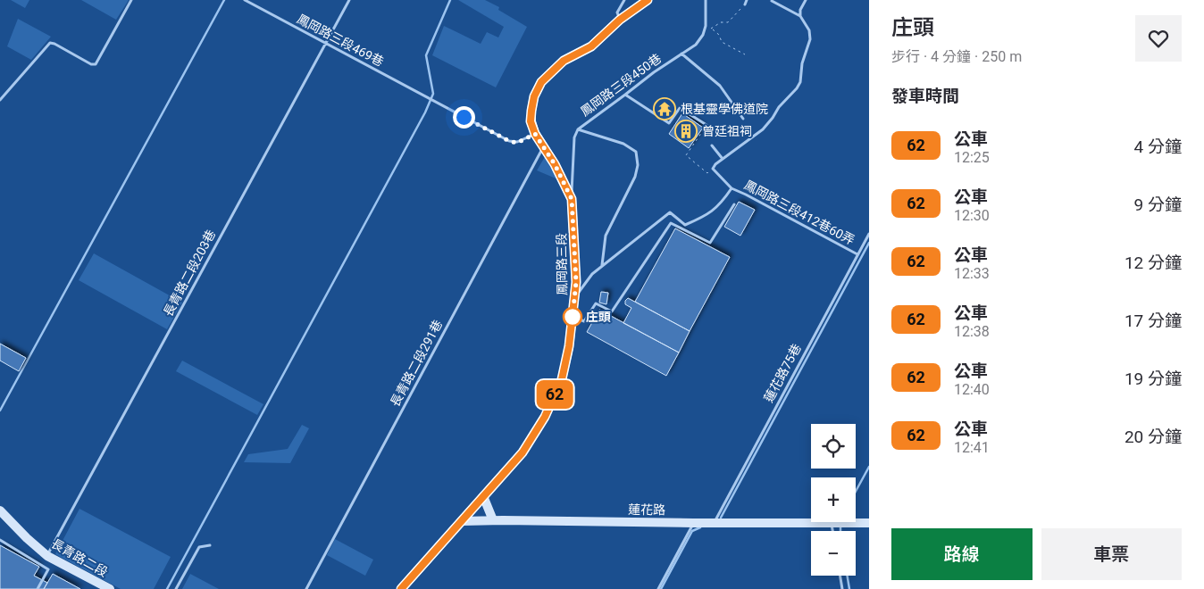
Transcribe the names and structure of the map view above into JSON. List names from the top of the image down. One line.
{"streets":{"street":["鳳岡路三段","蓮花路","長青路二段"],"lane":["鳳岡路三段469巷","鳳岡路三段450巷","鳳岡路三段412巷60弄","長青路二段203巷","長青路二段291巷","蓮花路75巷"]},"crossings":[["鳳岡路三段469巷","鳳岡路三段"],["鳳岡路三段469巷","長青路二段203巷"],["鳳岡路三段450巷","鳳岡路三段"],["鳳岡路三段412巷60弄","蓮花路75巷"],["鳳岡路三段","長青路二段291巷"],["鳳岡路三段","蓮花路"],["長青路二段203巷","長青路二段"],["蓮花路75巷","蓮花路"]],"places":{"temple":["根基靈學佛道院"],"building":["曾廷祖祠"],"other":["庄頭"]},"lines":["bus line 62"],"page":{"on_map":"62","heading":[["庄頭","步行 · 4 分鐘 · 250 m"],"發車時間"],"list":[{"mark":"62","name":"公車","note":"12:25","value":"4 分鐘"},{"mark":"62","name":"公車","note":"12:30","value":"9 分鐘"},{"mark":"62","name":"公車","note":"12:33","value":"12 分鐘"},{"mark":"62","name":"公車","note":"12:38","value":"17 分鐘"},{"mark":"62","name":"公車","note":"12:40","value":"19 分鐘"},{"mark":"62","name":"公車","note":"12:41","value":"20 分鐘"}],"map_buttons":["+","−"],"buttons":["路線","車票"]}}
